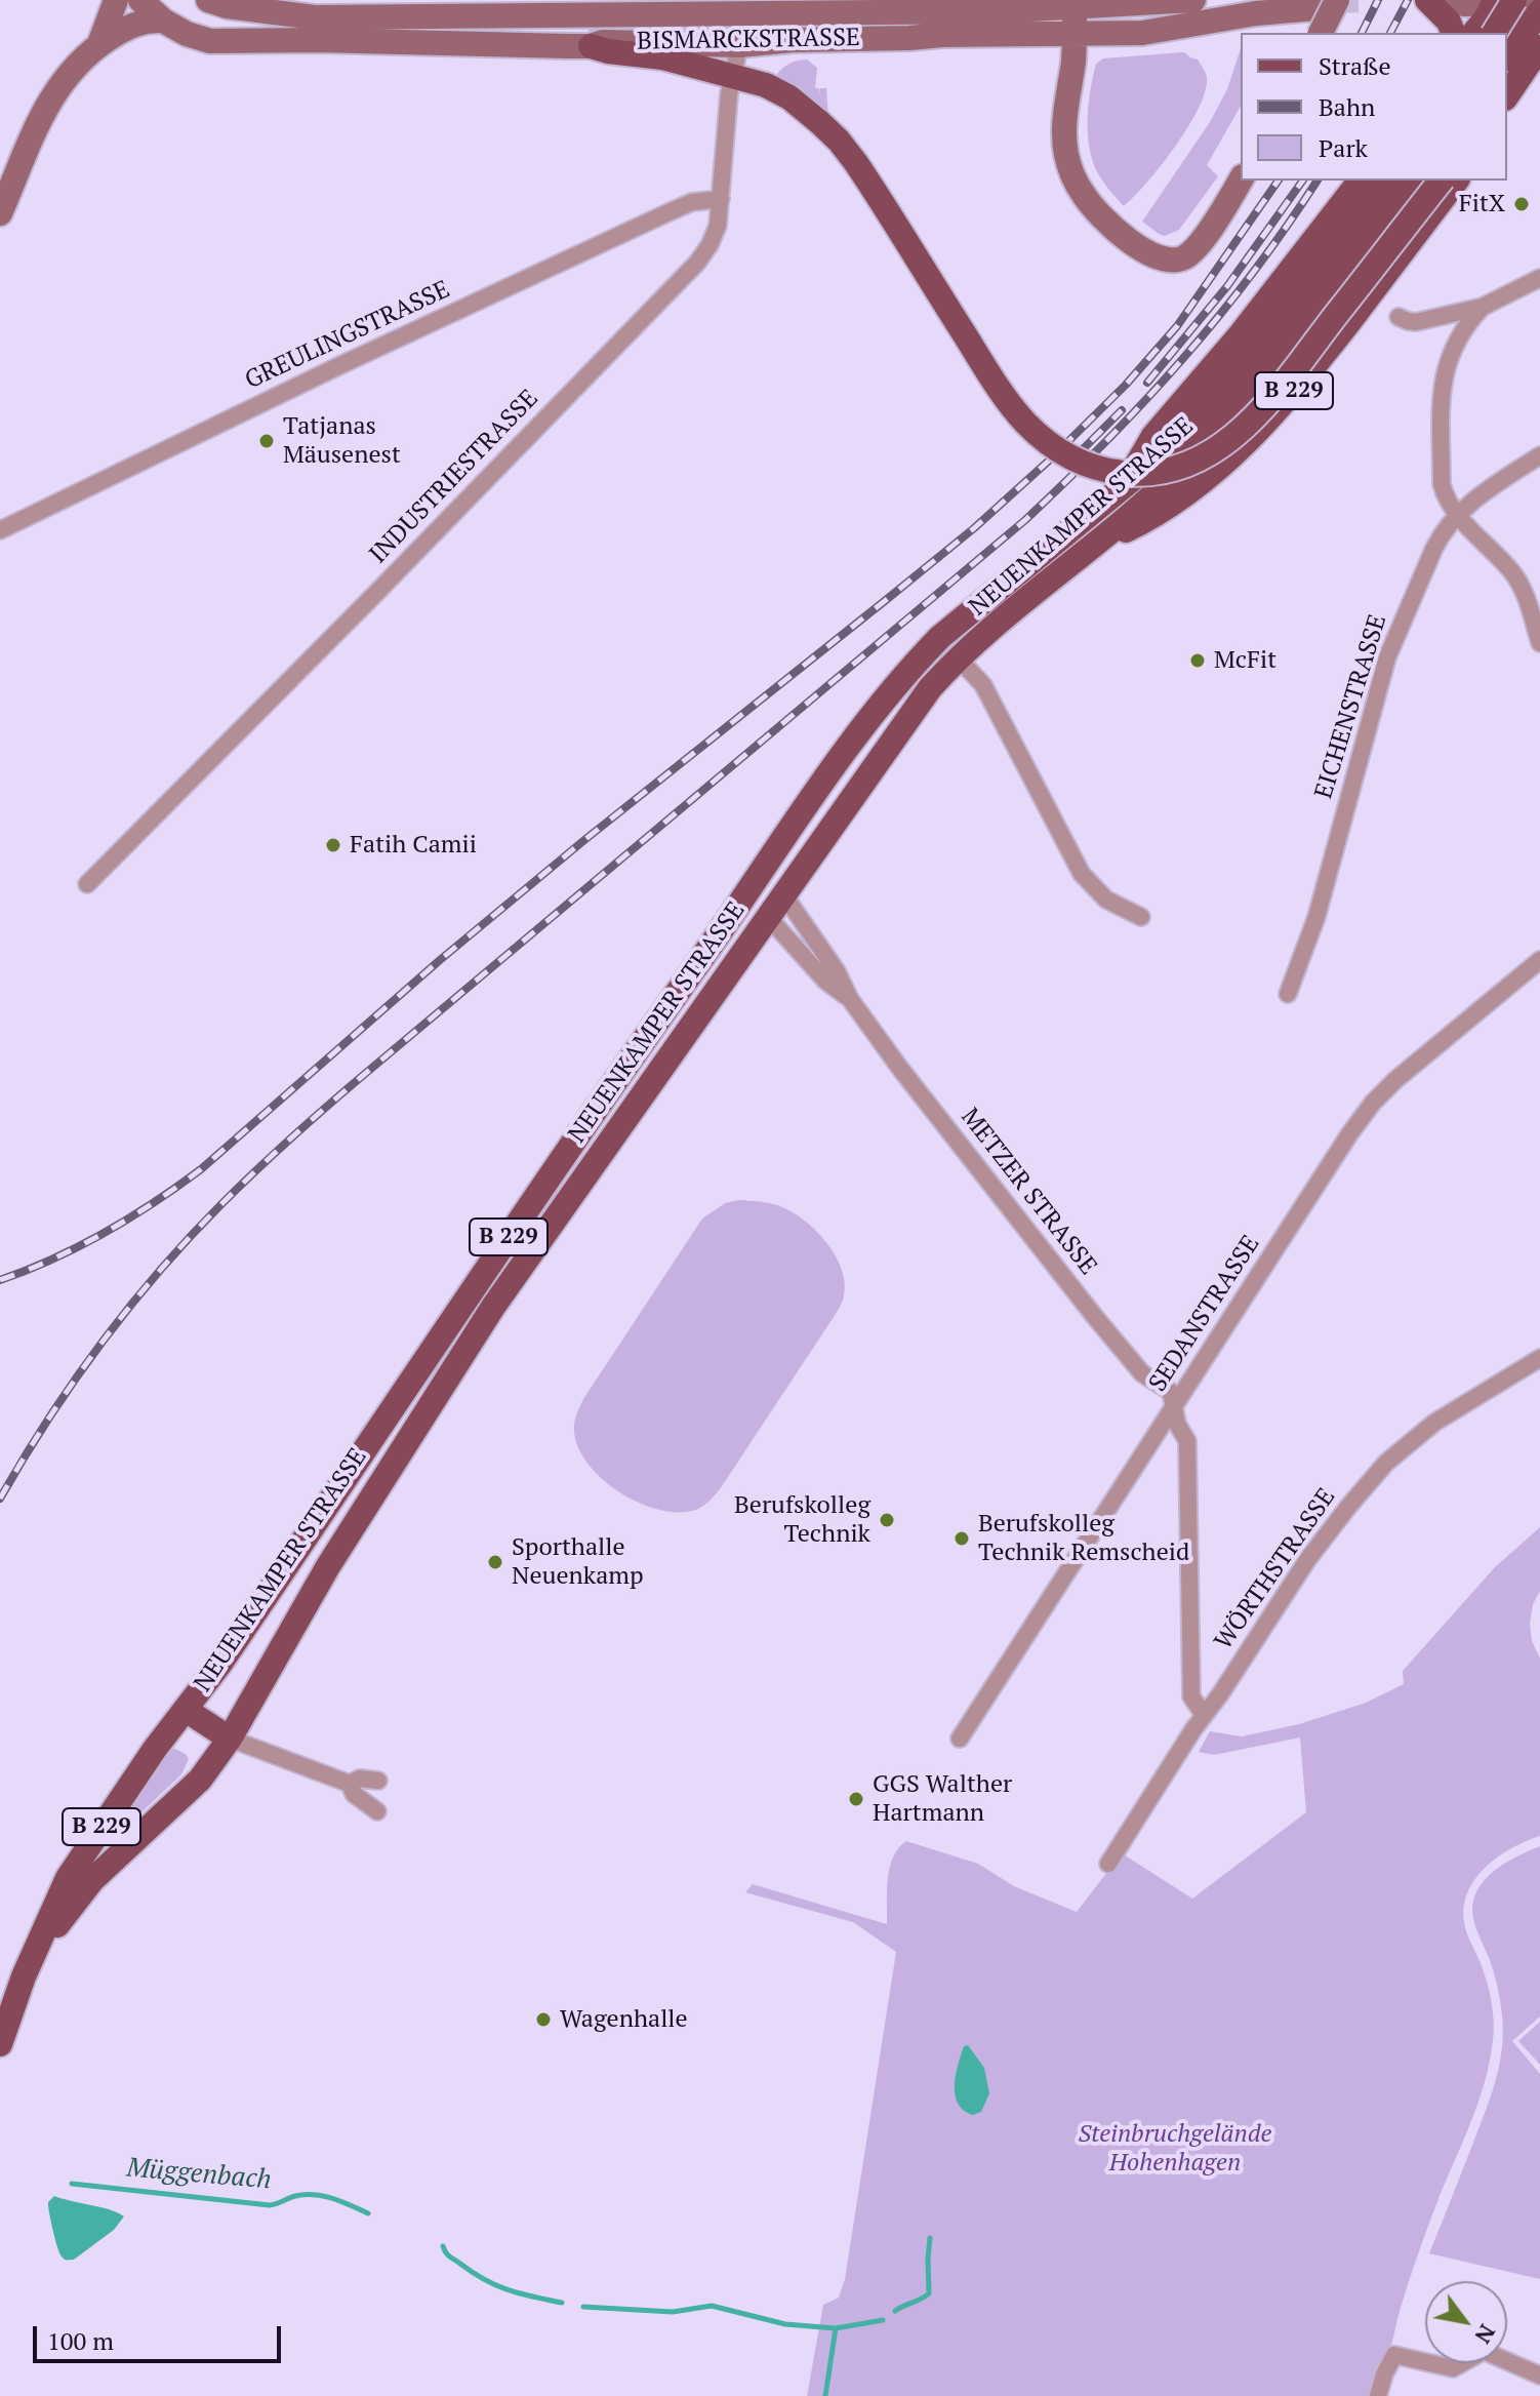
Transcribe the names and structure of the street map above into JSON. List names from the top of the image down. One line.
{"streets":{"main road":["BISMARCKSTRASSE","B 229","NEUENKAMPER STRASSE"],"street":["GREULINGSTRASSE","INDUSTRIESTRASSE","EICHENSTRASSE","METZER STRASSE","SEDANSTRASSE","WÖRTHSTRASSE"]},"crossings":[["BISMARCKSTRASSE","INDUSTRIESTRASSE"],["GREULINGSTRASSE","INDUSTRIESTRASSE"],["B 229","NEUENKAMPER STRASSE"],["NEUENKAMPER STRASSE","METZER STRASSE"],["METZER STRASSE","SEDANSTRASSE"]],"water":["Müggenbach"],"parks":["Steinbruchgelände Hohenhagen"],"places":["FitX","Tatjanas Mäusenest","McFit","Fatih Camii","Berufskolleg Technik","Berufskolleg Technik Remscheid","Sporthalle Neuenkamp","GGS Walther Hartmann","Wagenhalle"],"legend":["Straße","Bahn","Park"],"scale_bar":"100 m","north":"bottom right"}
